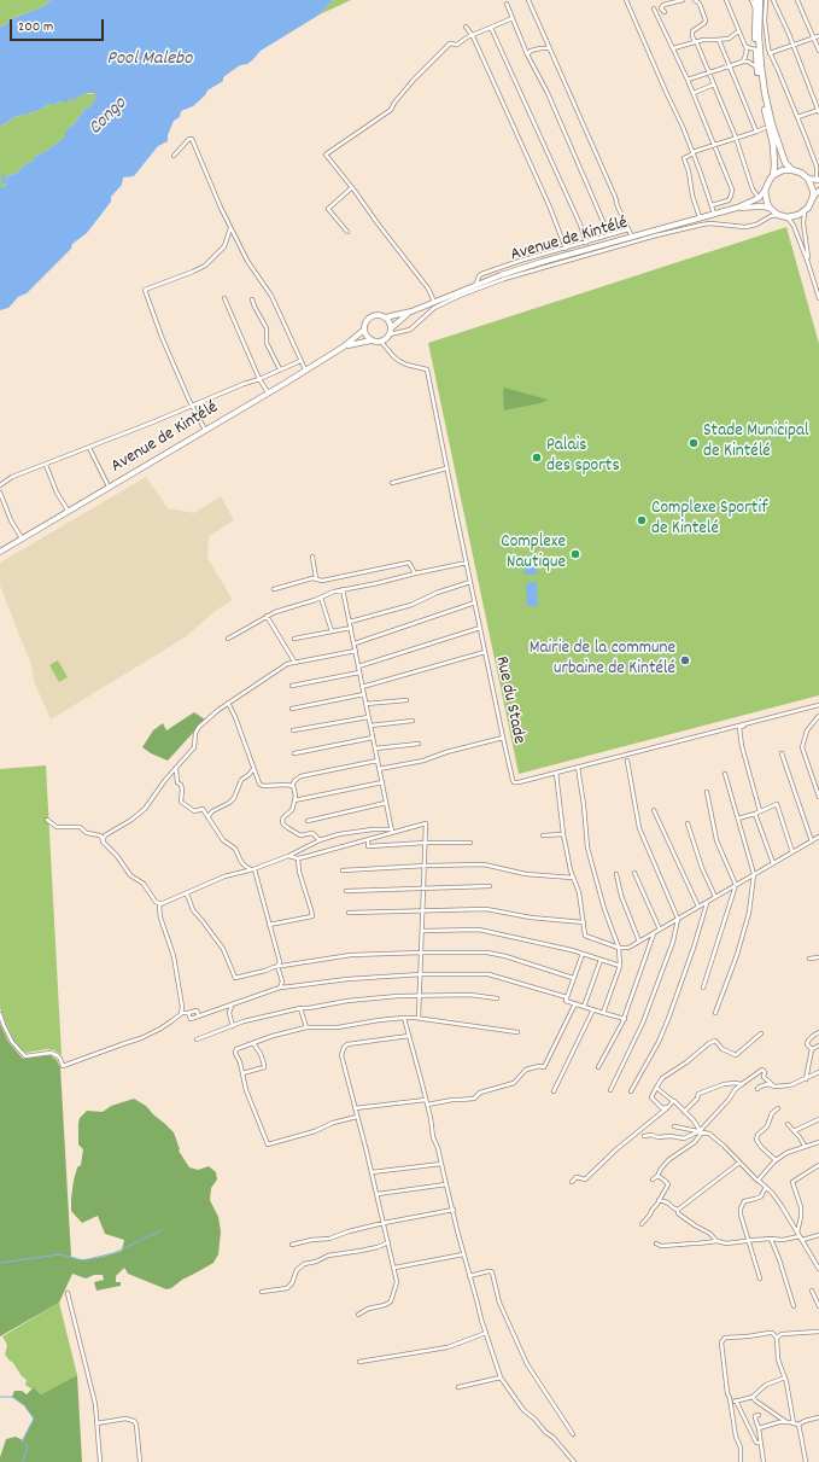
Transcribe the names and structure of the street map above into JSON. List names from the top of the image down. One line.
{"streets":{"main road":["Avenue de Kintélé"],"street":["Rue du Stade"]},"crossings":[["Avenue de Kintélé","Rue du Stade"]],"water":["Pool Malebo","Congo"],"places":["Stade Municipal de Kintélé","Palais des sports","Complexe Sportif de Kintelé","Complexe Nautique","Mairie de la commune urbaine de Kintélé"],"scale_bar":"200 m"}
